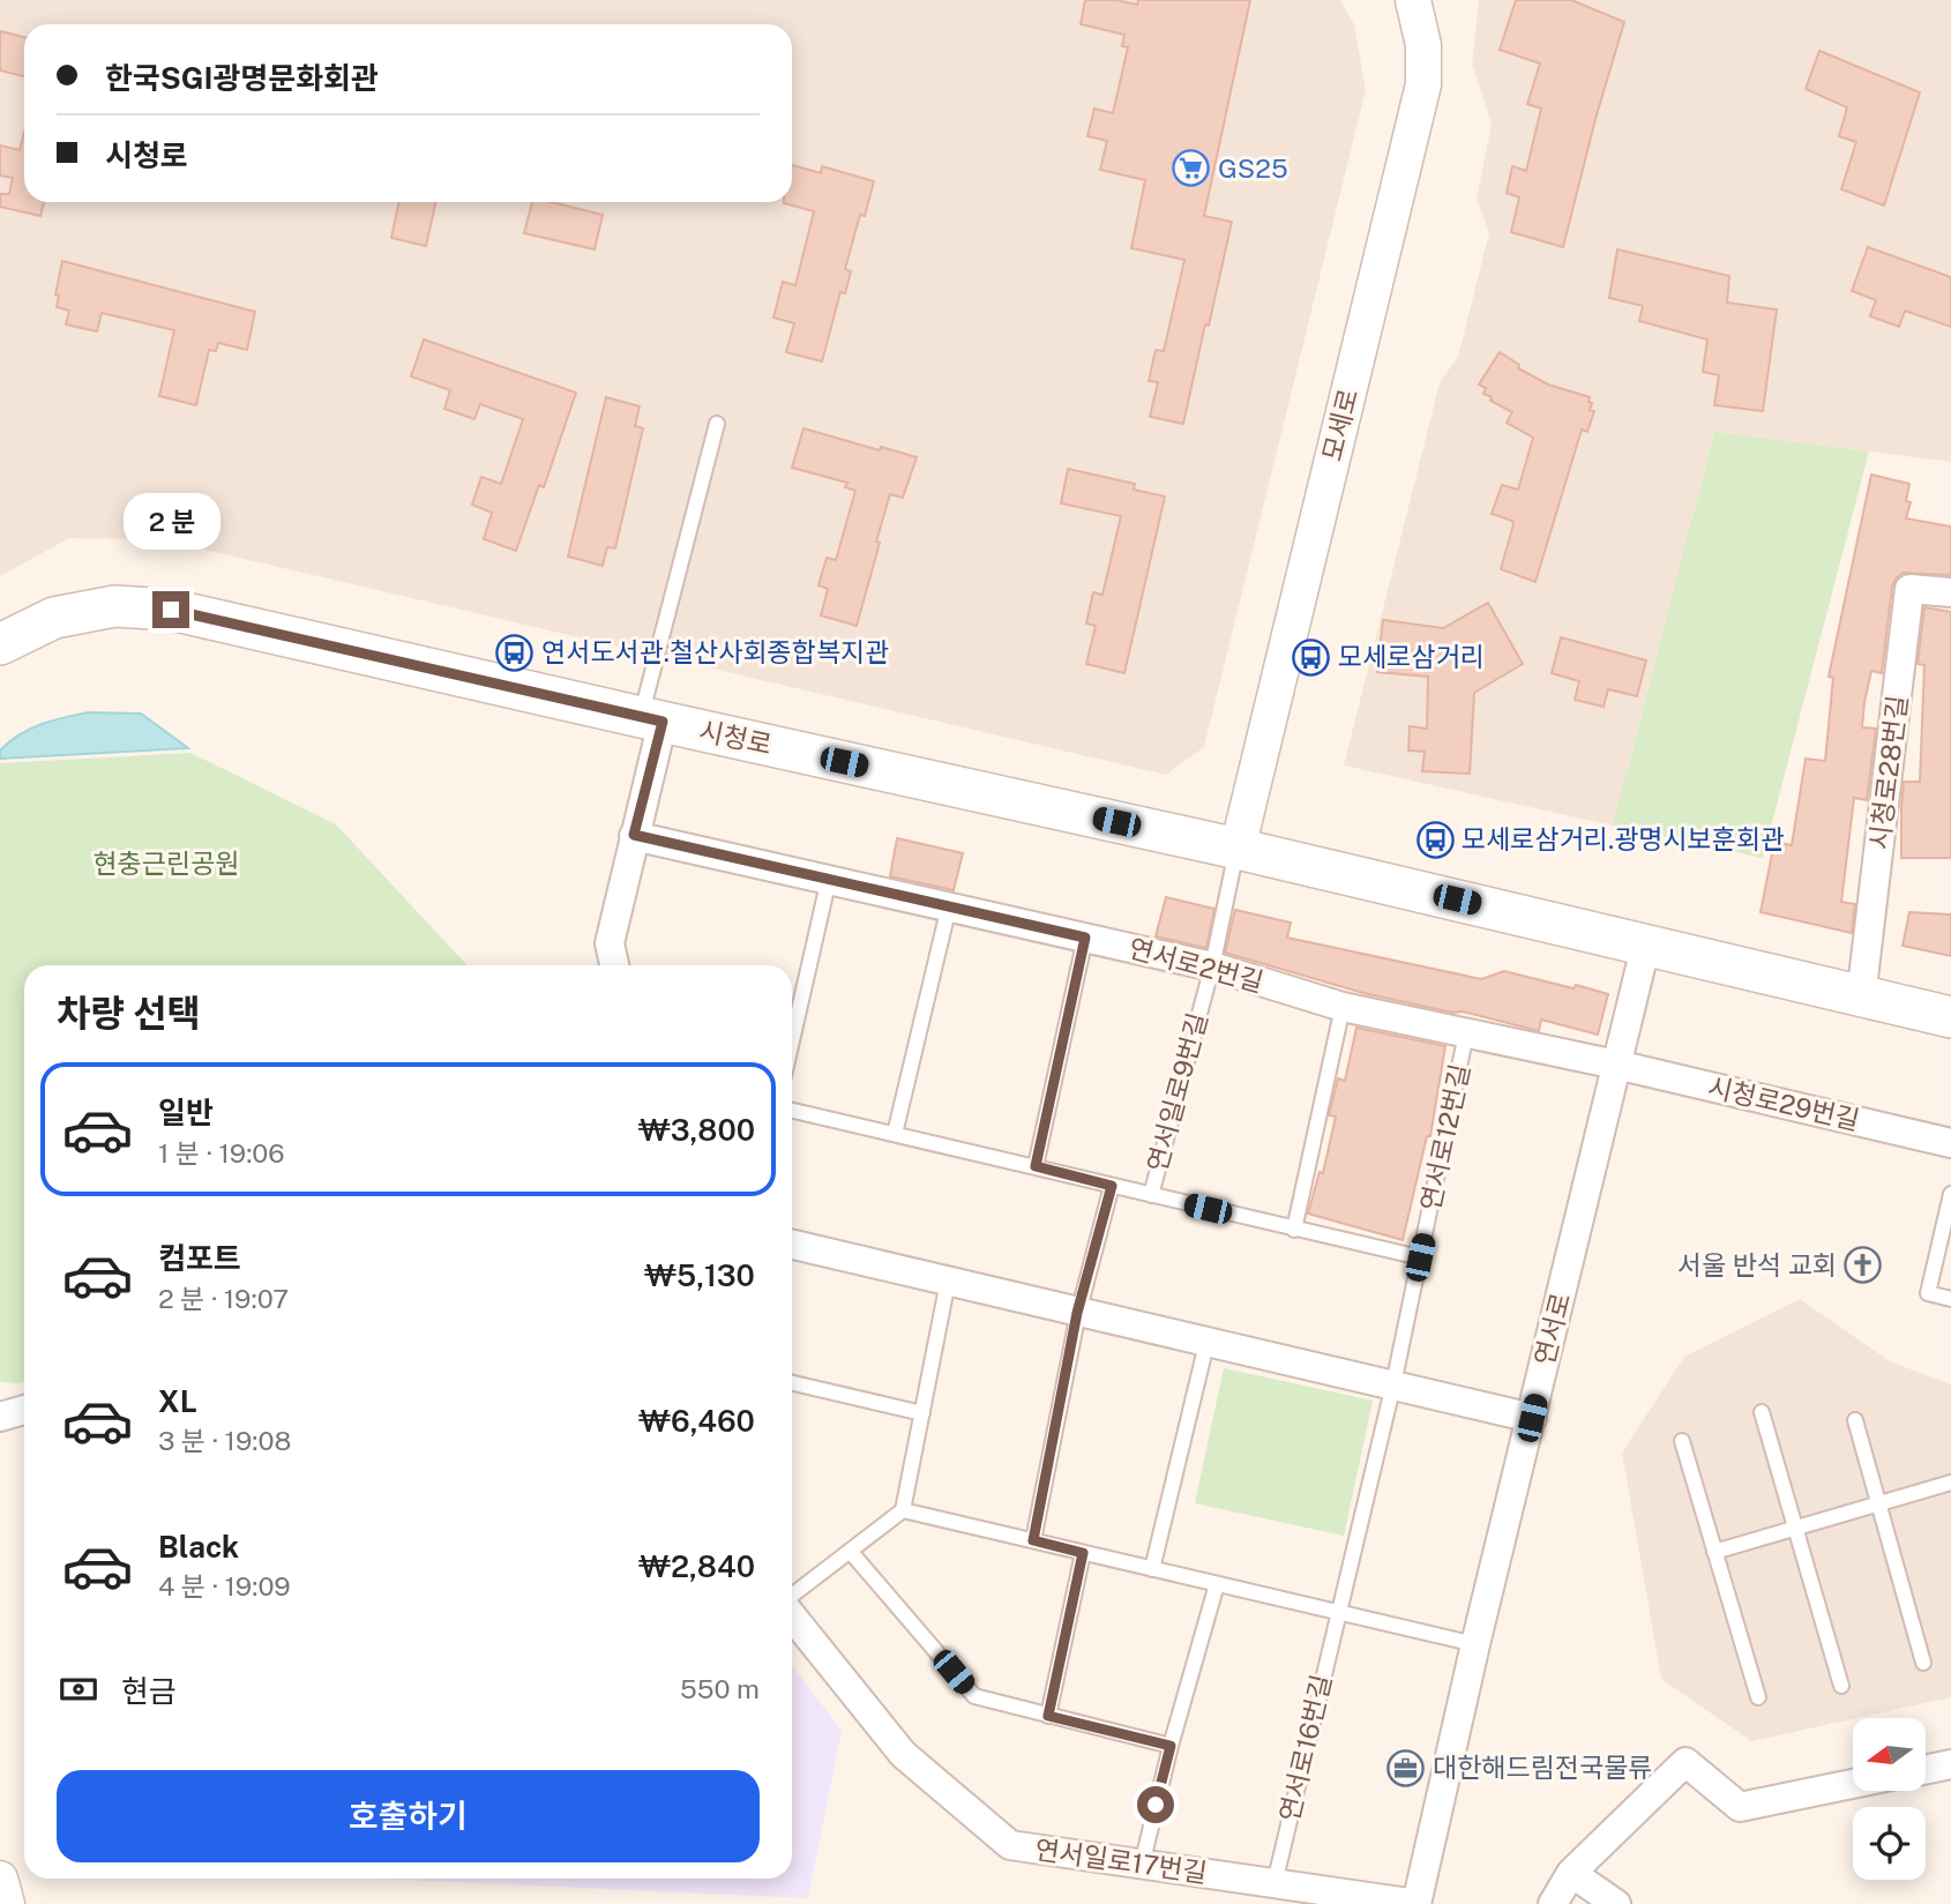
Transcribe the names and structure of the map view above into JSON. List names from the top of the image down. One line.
{"streets":{"main road":["시청로"],"street":["모세로","시청로28번길","연서로2번길","시청로29번길","연서로","연서일로17번길"],"lane":["연서일로9번길","연서로12번길","연서로16번길"]},"crossings":[["모세로","시청로"],["모세로","연서일로9번길"],["시청로","시청로28번길"],["시청로","연서일로9번길"],["시청로","연서로"],["연서로2번길","연서일로9번길"],["연서로2번길","시청로29번길"],["연서로2번길","연서로12번길"],["연서로2번길","연서로"],["연서일로9번길","연서로12번길"],["시청로29번길","연서로"],["연서로12번길","연서로16번길"],["연서로","연서일로17번길"],["연서로16번길","연서일로17번길"]],"parks":["현충근린공원"],"places":{"supermarket":["GS25"],"bus stop":["연서도서관.철산사회종합복지관","모세로삼거리","모세로삼거리.광명시보훈회관"],"church":["서울 반석 교회"],"office":["대한해드림전국물류"]},"north":"left","page":{"banner":["한국SGI광명문화회관","시청로"],"bubble":"2 분","heading":"차량 선택","list":[{"name":"일반","note":"1 분 · 19:06","value":"₩3,800"},{"name":"컴포트","note":"2 분 · 19:07","value":"₩5,130"},{"name":"XL","note":"3 분 · 19:08","value":"₩6,460"},{"name":"Black","note":"4 분 · 19:09","value":"₩2,840"}],"pay":["현금","550 m"],"buttons":"호출하기"}}
